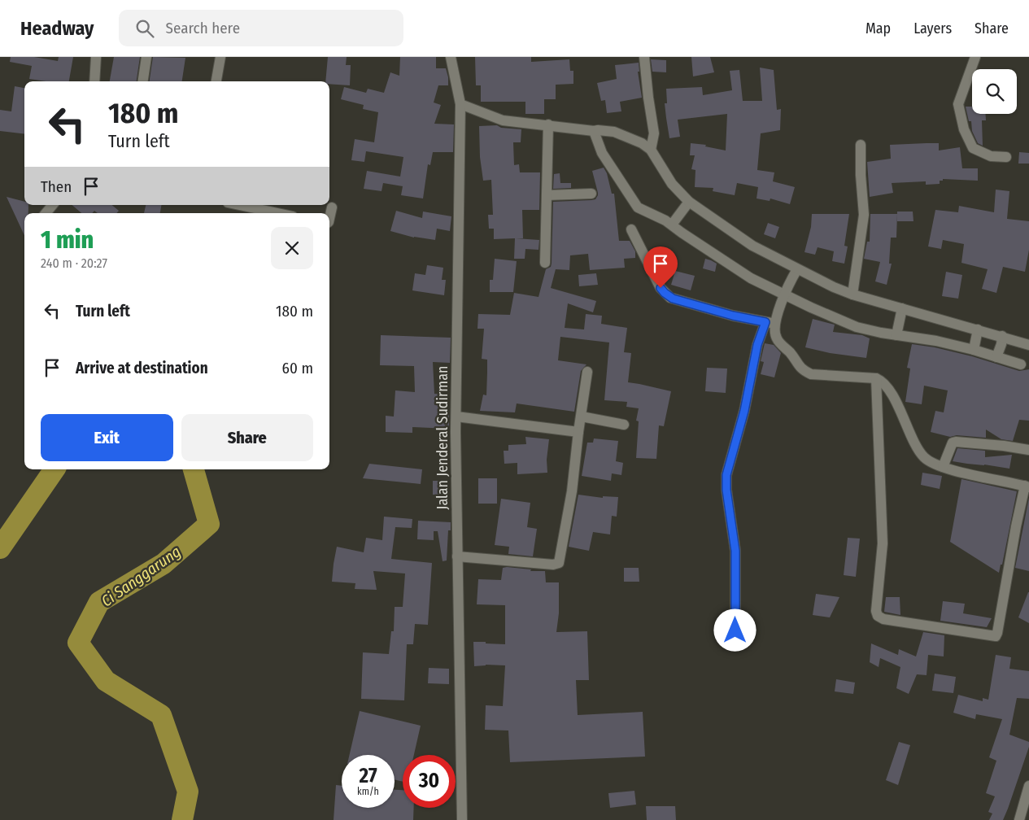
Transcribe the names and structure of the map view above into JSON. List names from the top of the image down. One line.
{"streets":{"street":["Jalan Jenderal Sudirman"]},"water":["Ci Sanggarung"],"page":{"header":"Headway","search":"Search here","nav":["Map","Layers","Share"],"turn":["180 m","Turn left"],"then":"Then","heading":["1 min","240 m · 20:27"],"list":[{"name":"Turn left","value":"180 m"},{"name":"Arrive at destination","value":"60 m"}],"buttons":["Exit","Share"],"speed":"27 km/h","limit":"30"}}
